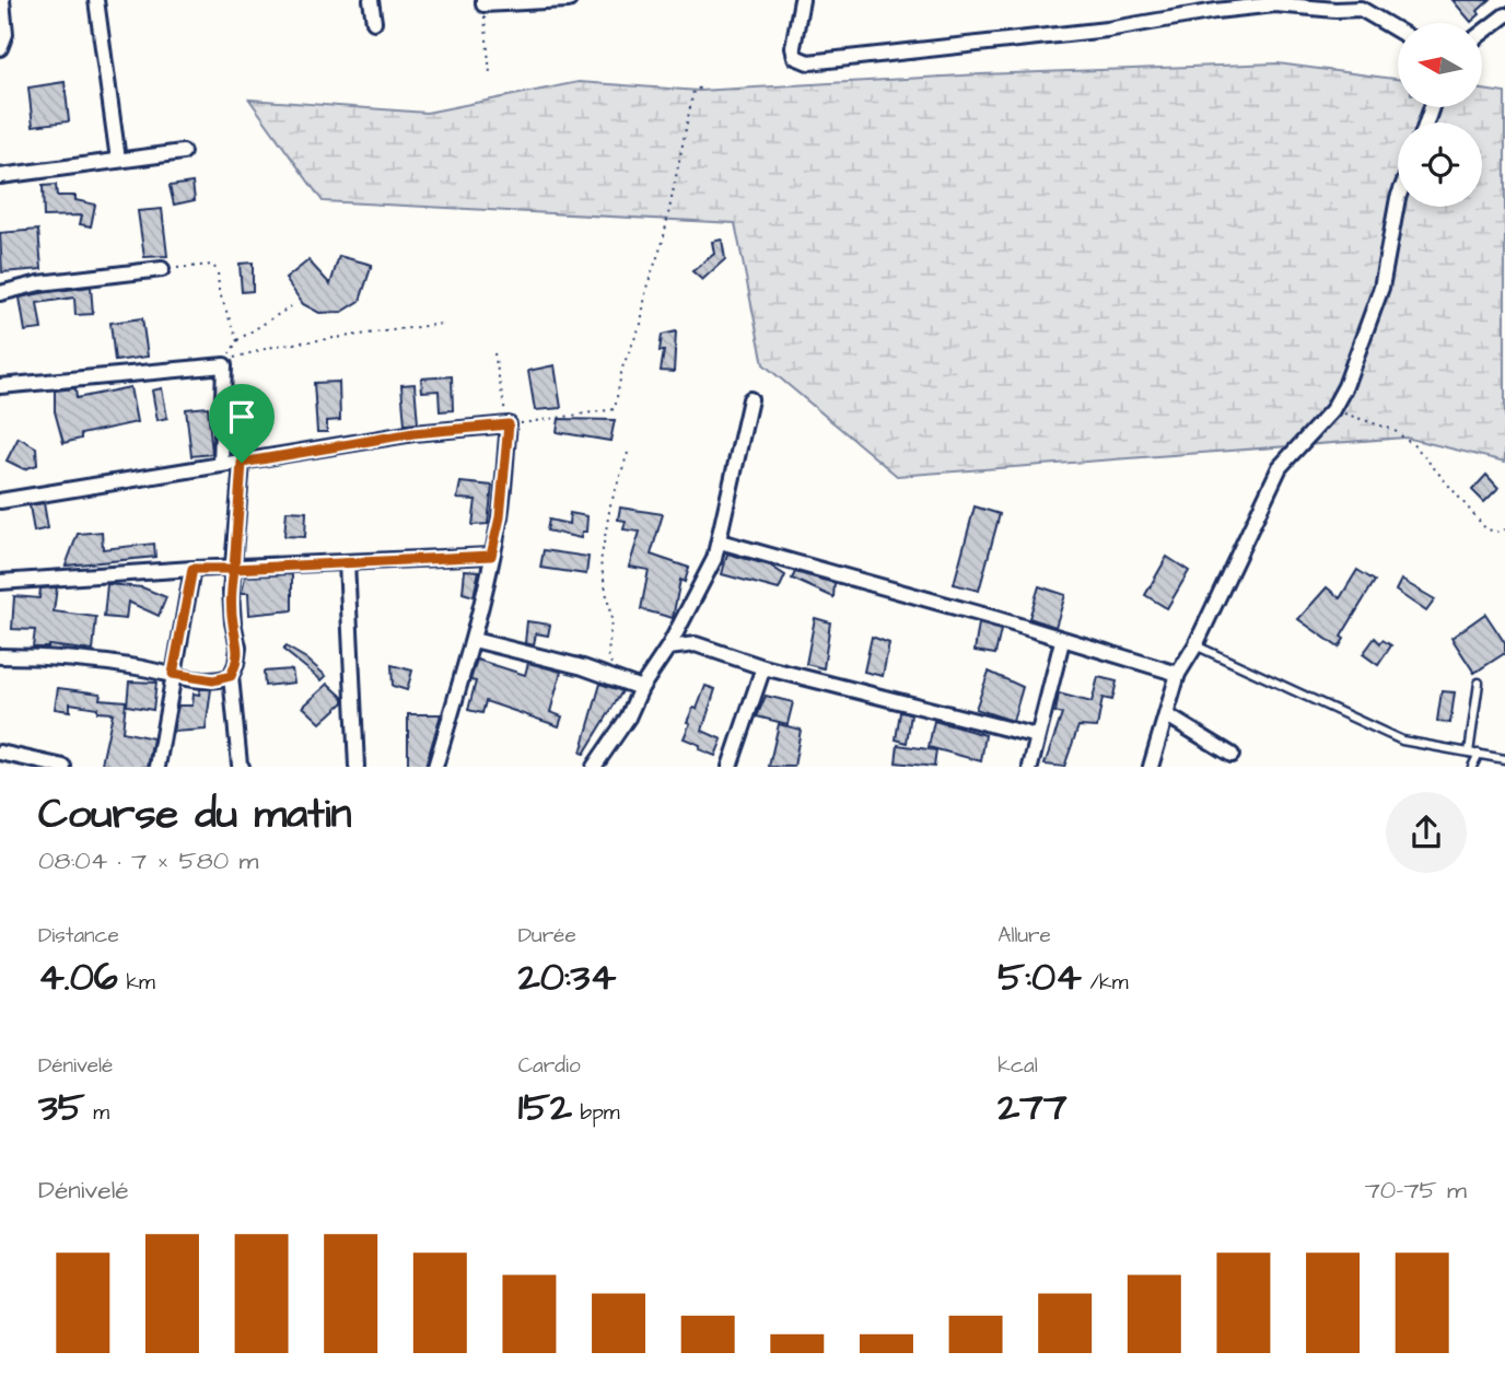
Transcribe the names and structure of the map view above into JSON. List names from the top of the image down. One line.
{"north":"left","page":{"heading":["Course du matin","08:04 · 7 × 580 m"],"stats":[["Distance","4.06 km"],["Durée","20:34"],["Allure","5:04 /km"],["Dénivelé","35 m"],["Cardio","152 bpm"],["kcal","277"]],"chart":["Dénivelé","70–75 m"]}}
